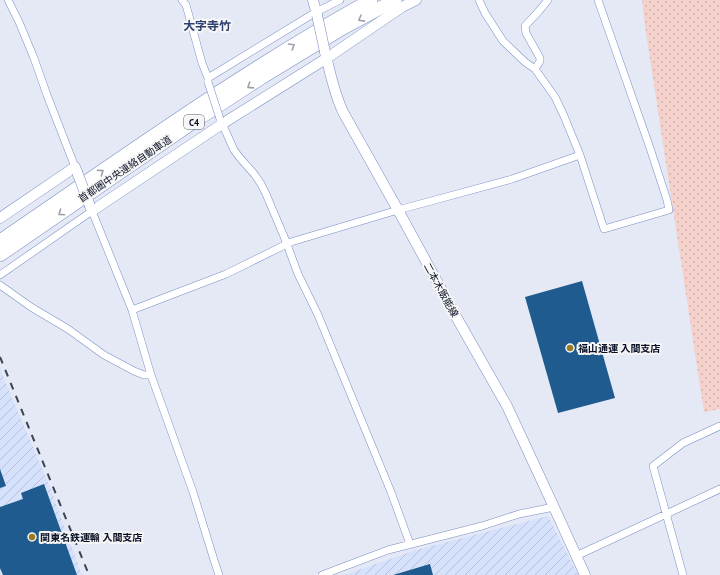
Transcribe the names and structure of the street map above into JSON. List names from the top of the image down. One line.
{"streets":{"highway":["C4","首都圏中央連絡自動車道"],"main road":["二本木飯能線"]},"districts":["大字寺竹"],"places":["福山通運 入間支店","関東名鉄運輸 入間支店"]}
